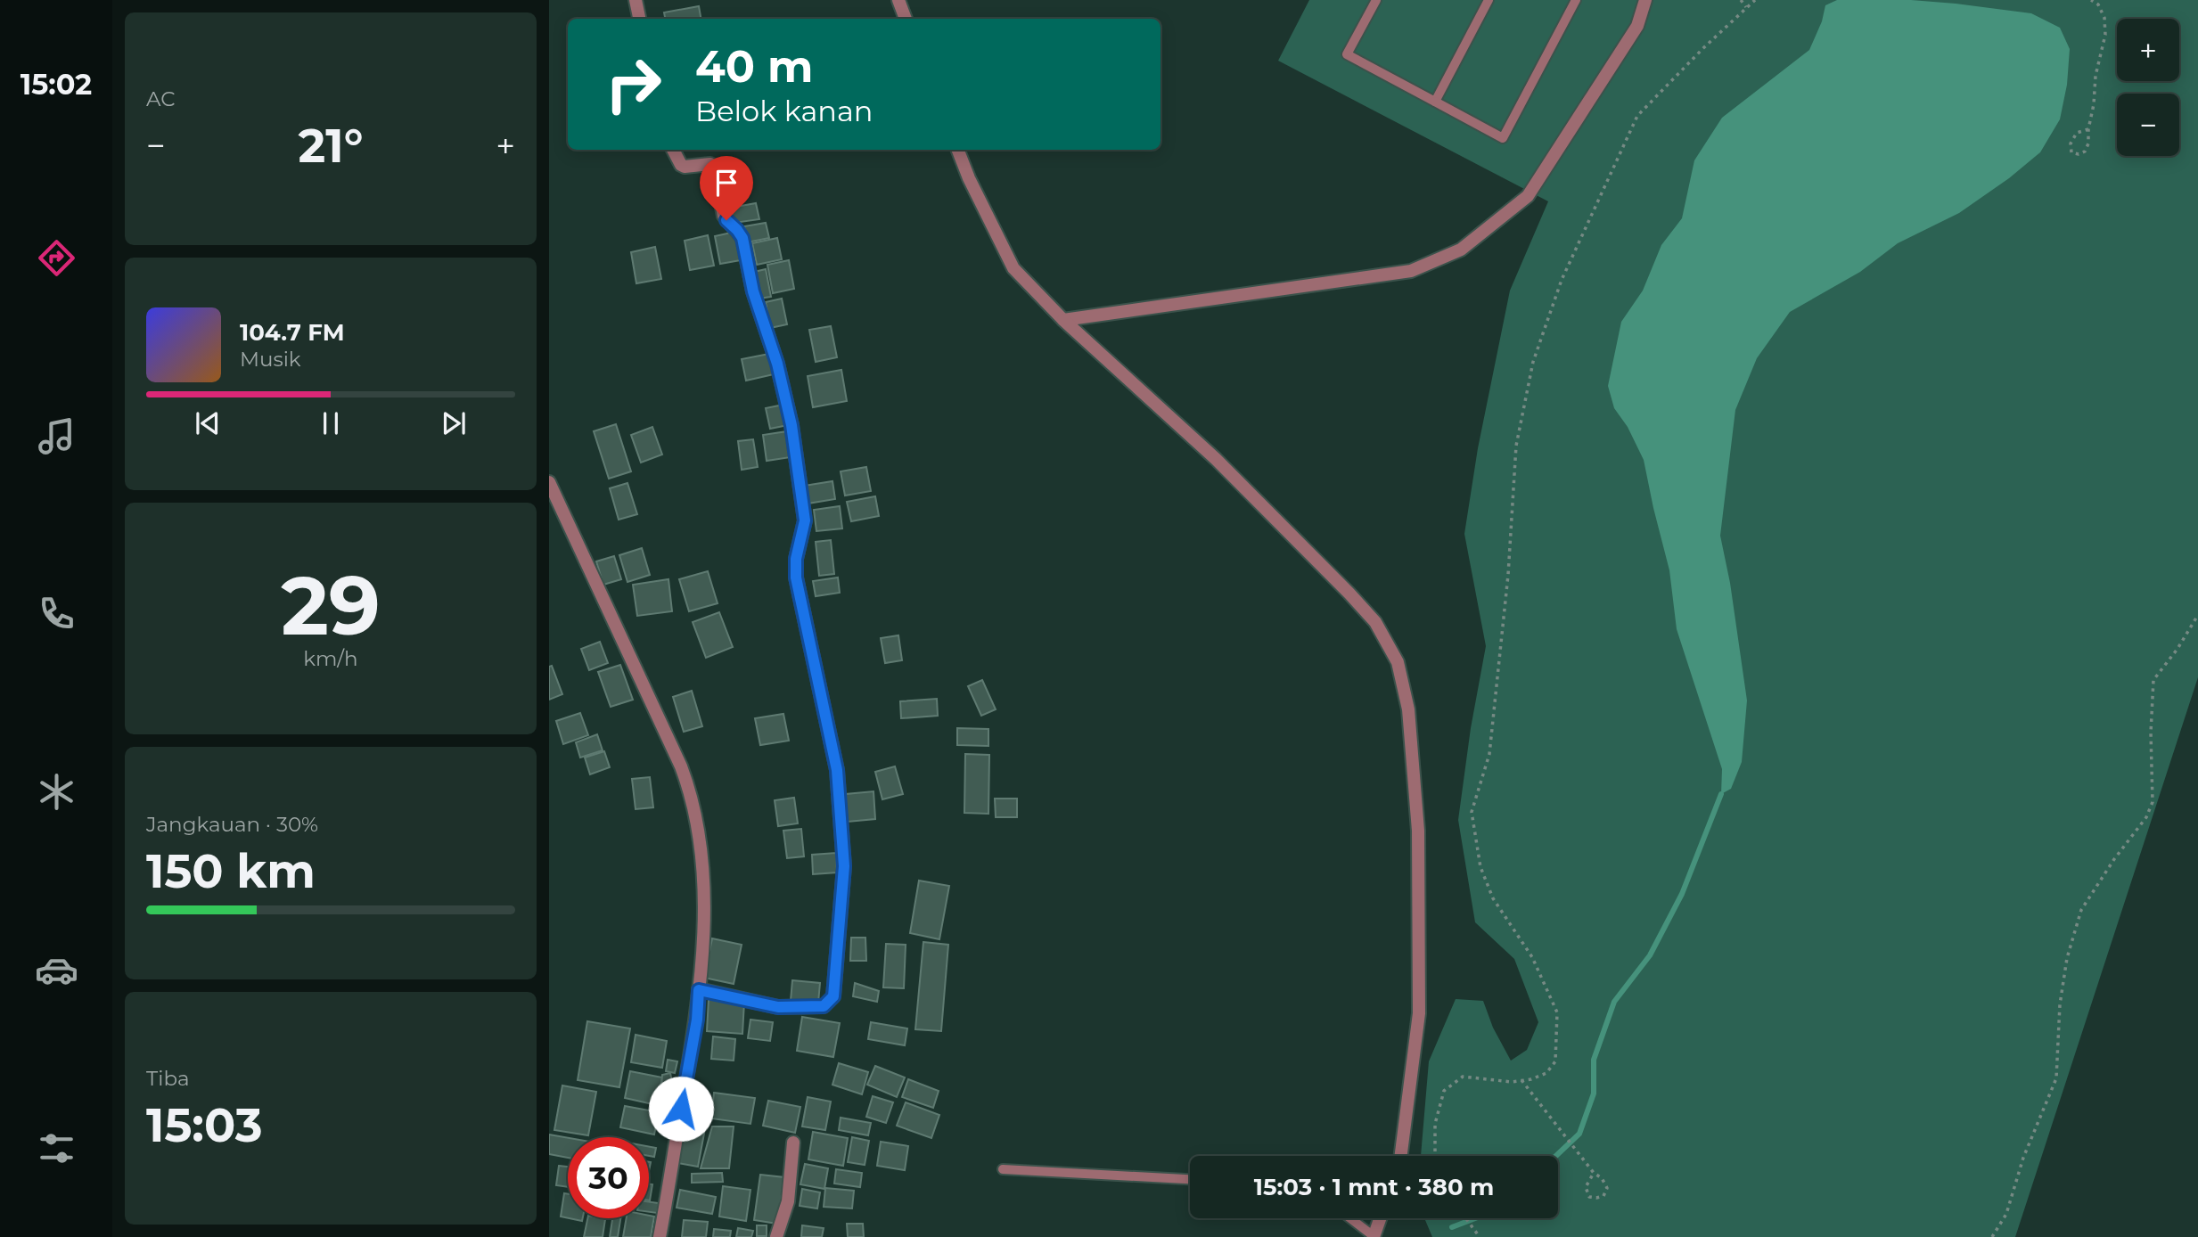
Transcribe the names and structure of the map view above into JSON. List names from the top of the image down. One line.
{"page":{"tabs":"15:02","tile":["AC",["29","km/h"],["Jangkauan · 30%","150 km"],["Tiba","15:03"]],"map_buttons":["+","−"],"turn":["40 m","Belok kanan"],"heat":["−","21°","+"],"song":["104.7 FM","Musik"],"limit":"30","trip":"15:03 · 1 mnt · 380 m"}}
